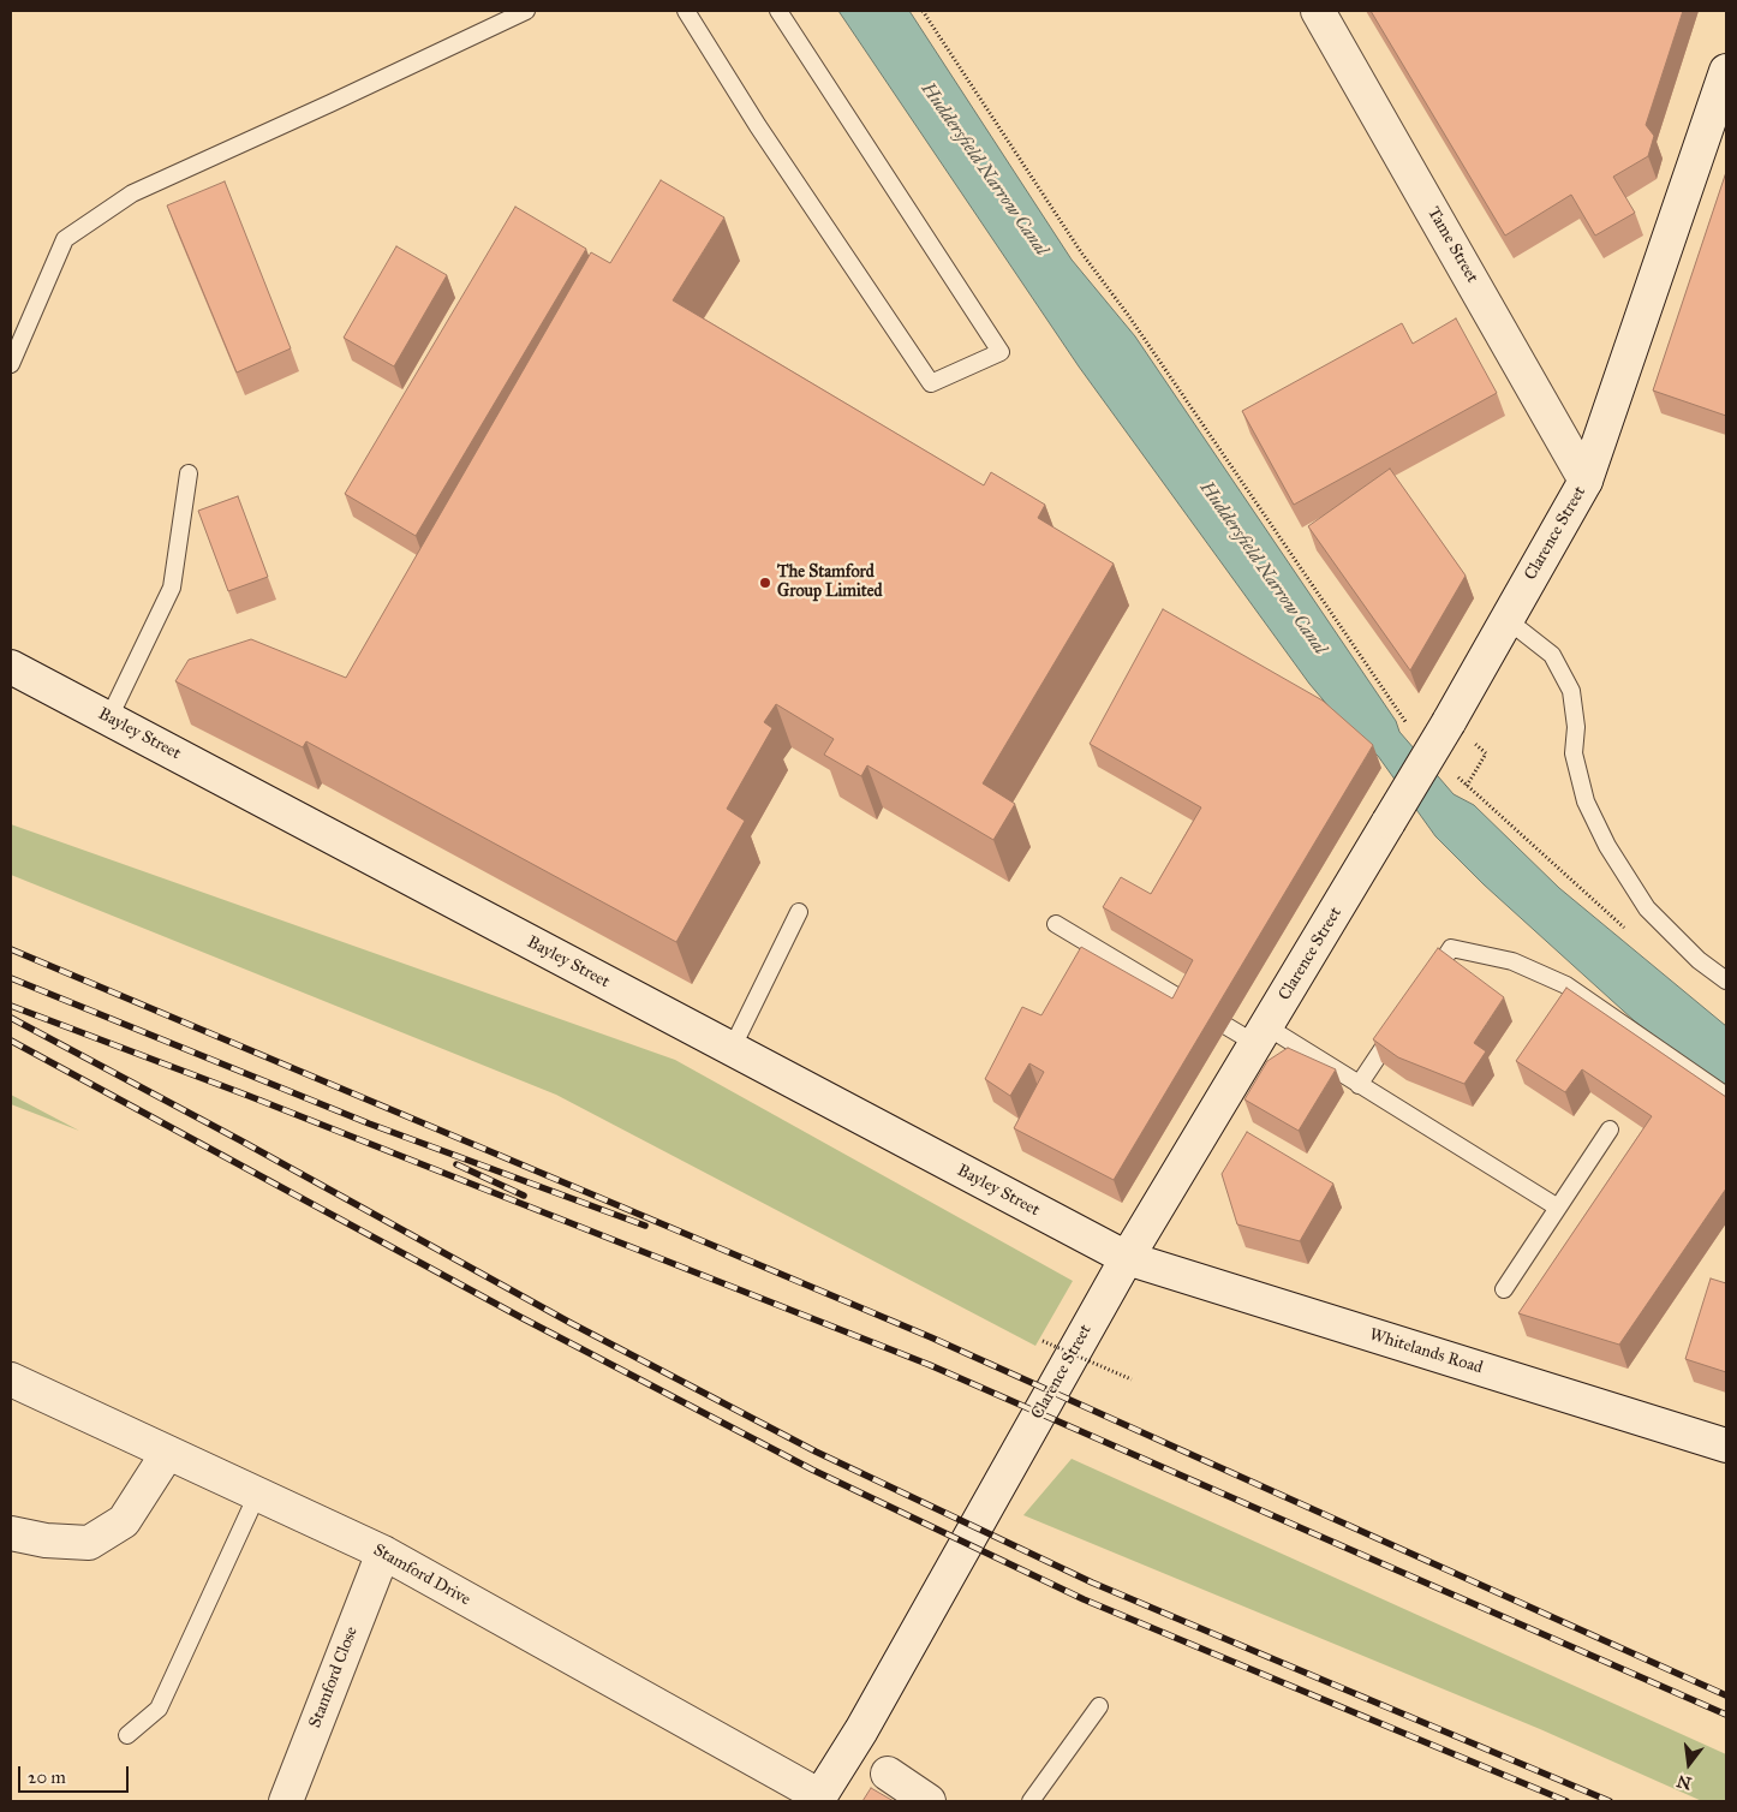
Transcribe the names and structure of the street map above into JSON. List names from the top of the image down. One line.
{"streets":{"street":["Tame Street","Clarence Street","Bayley Street","Whitelands Road","Stamford Drive","Stamford Close"]},"crossings":[["Tame Street","Clarence Street"],["Clarence Street","Bayley Street"],["Clarence Street","Whitelands Road"],["Clarence Street","Stamford Drive"],["Bayley Street","Whitelands Road"],["Stamford Drive","Stamford Close"]],"water":["Huddersfield Narrow Canal"],"places":["The Stamford Group Limited"],"scale_bar":"20 m","north":"bottom"}
